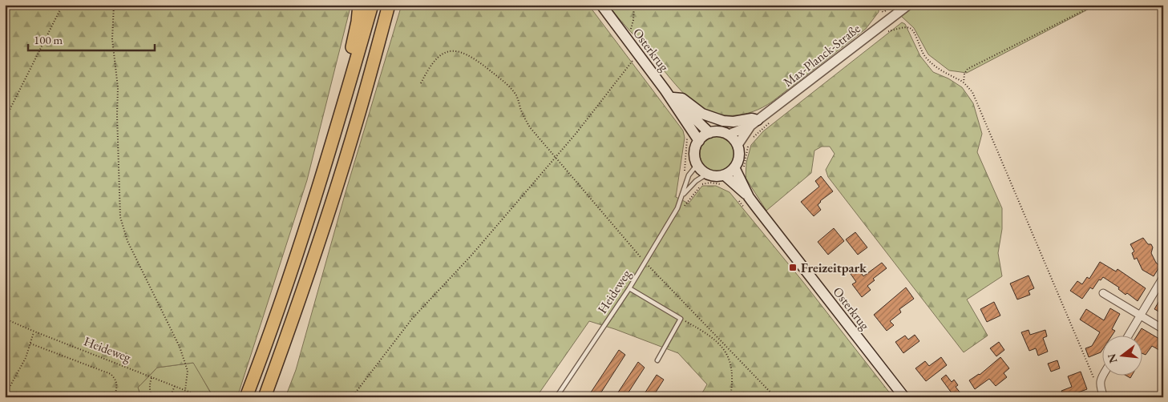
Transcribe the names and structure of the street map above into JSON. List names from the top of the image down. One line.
{"streets":{"main road":["Osterkrug"],"street":["Max-Planck-Straße"],"lane":["Heideweg"]},"crossings":[["Osterkrug","Max-Planck-Straße"],["Osterkrug","Heideweg"],["Max-Planck-Straße","Heideweg"]],"places":{"transit":["Freizeitpark"]},"scale_bar":"100 m","north":"left"}
